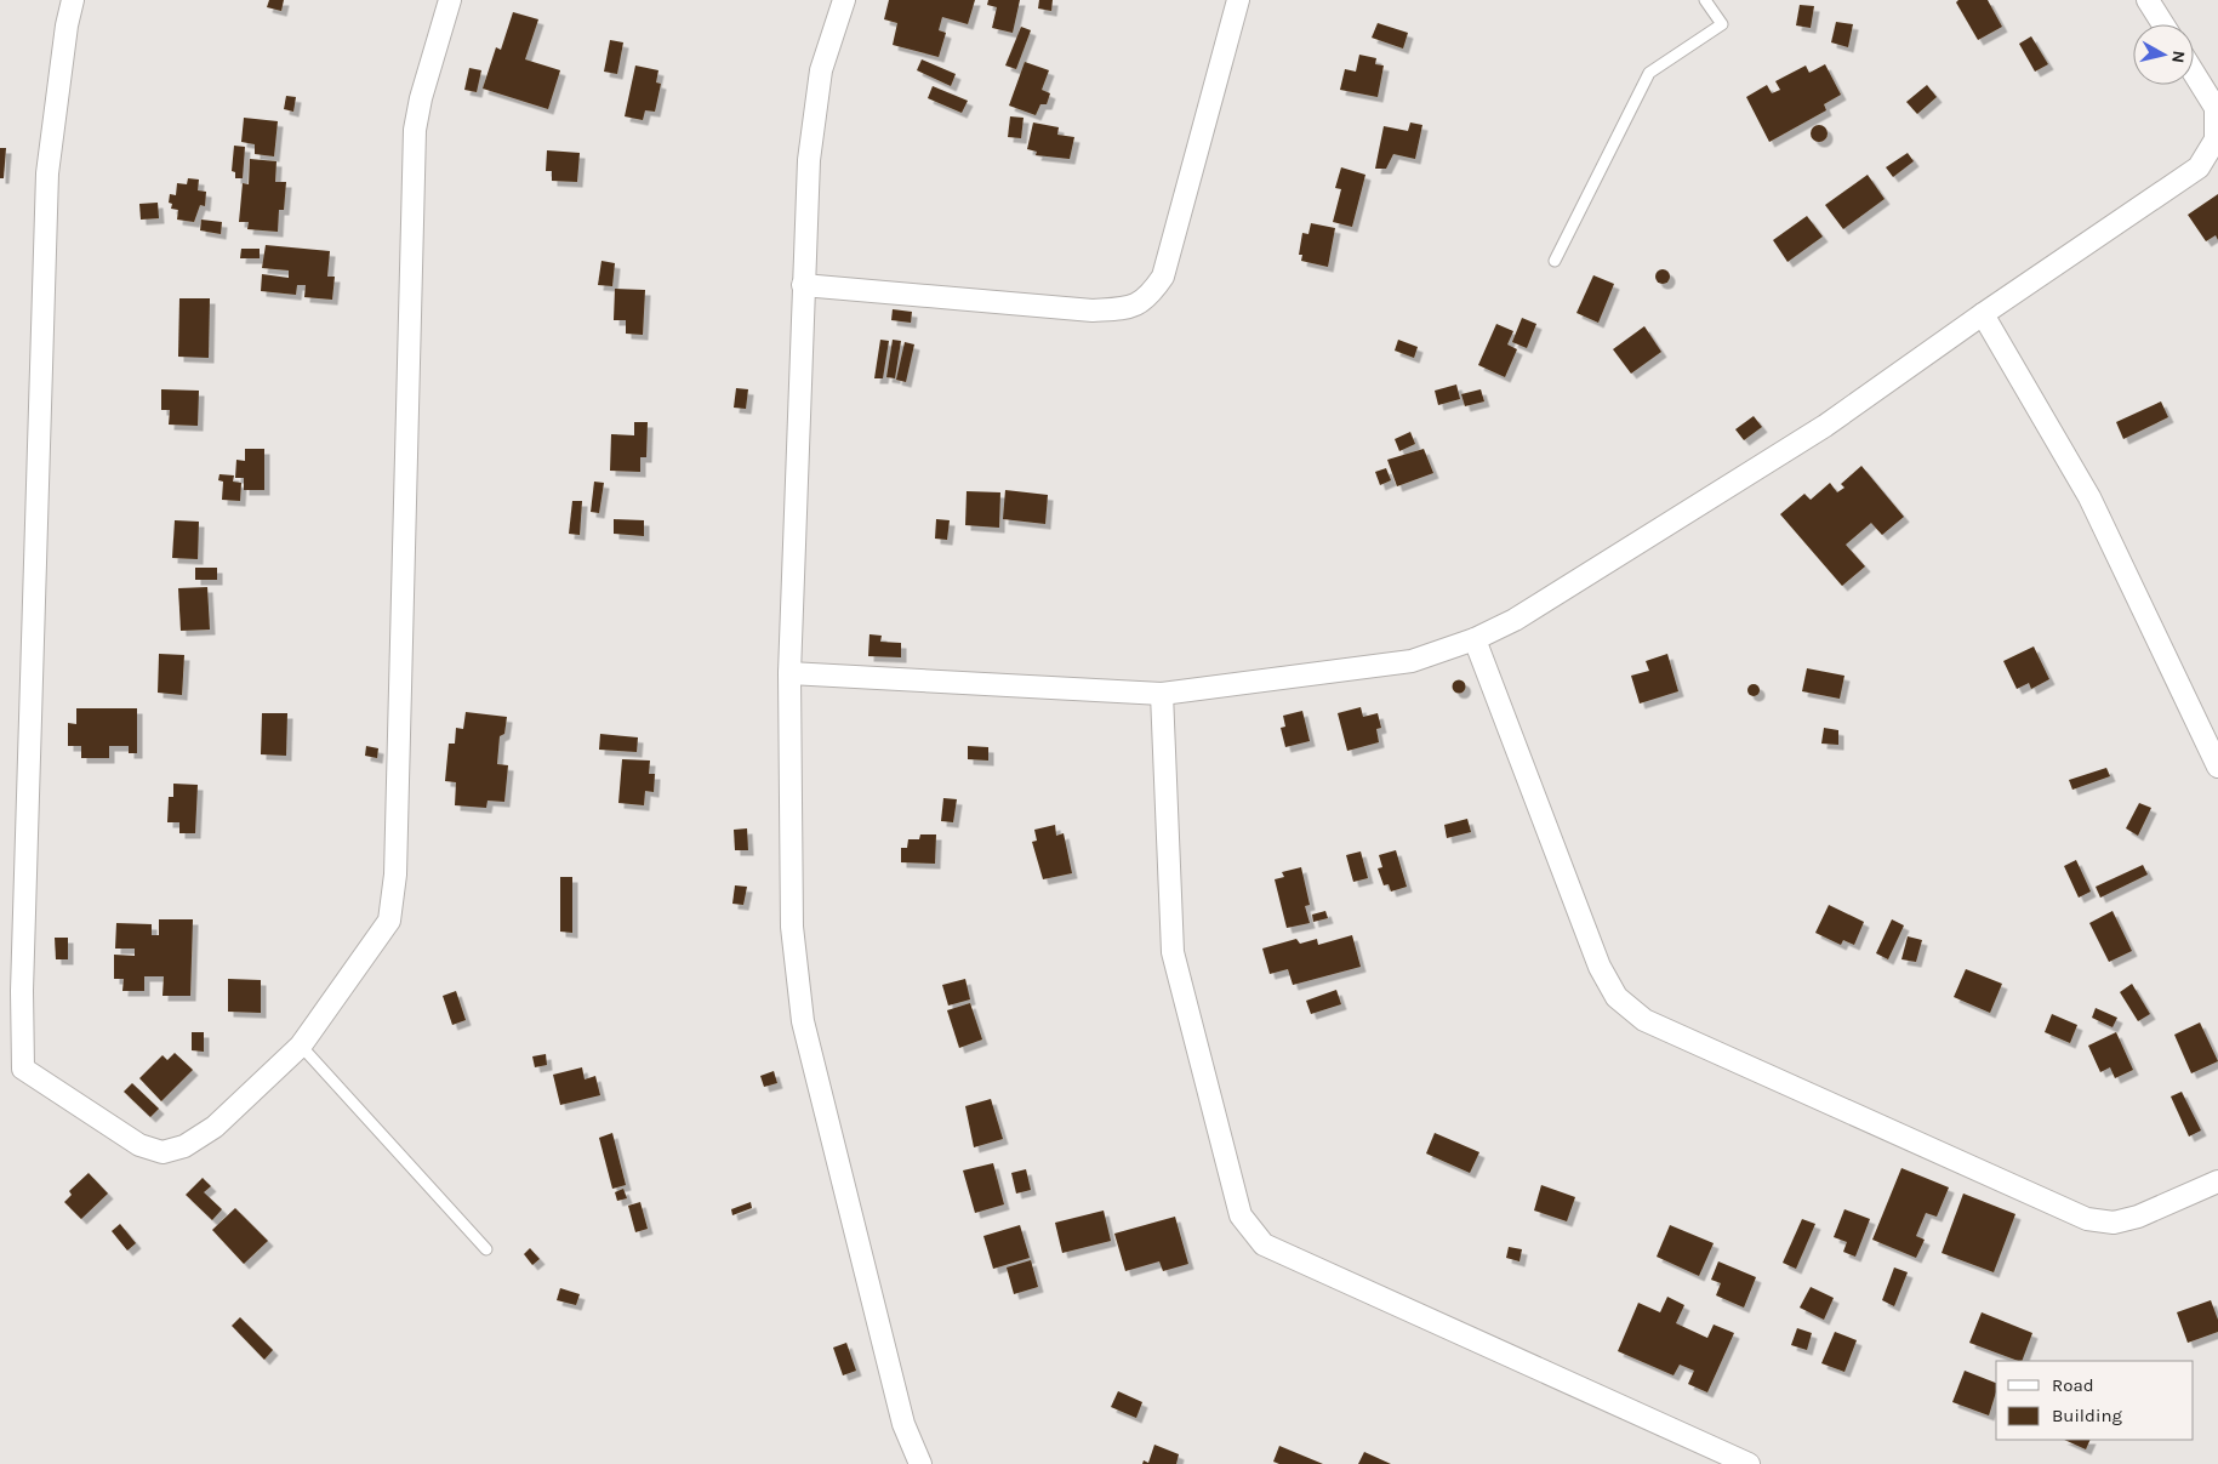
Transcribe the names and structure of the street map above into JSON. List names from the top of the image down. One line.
{"legend":["Road","Building"],"north":"right"}
